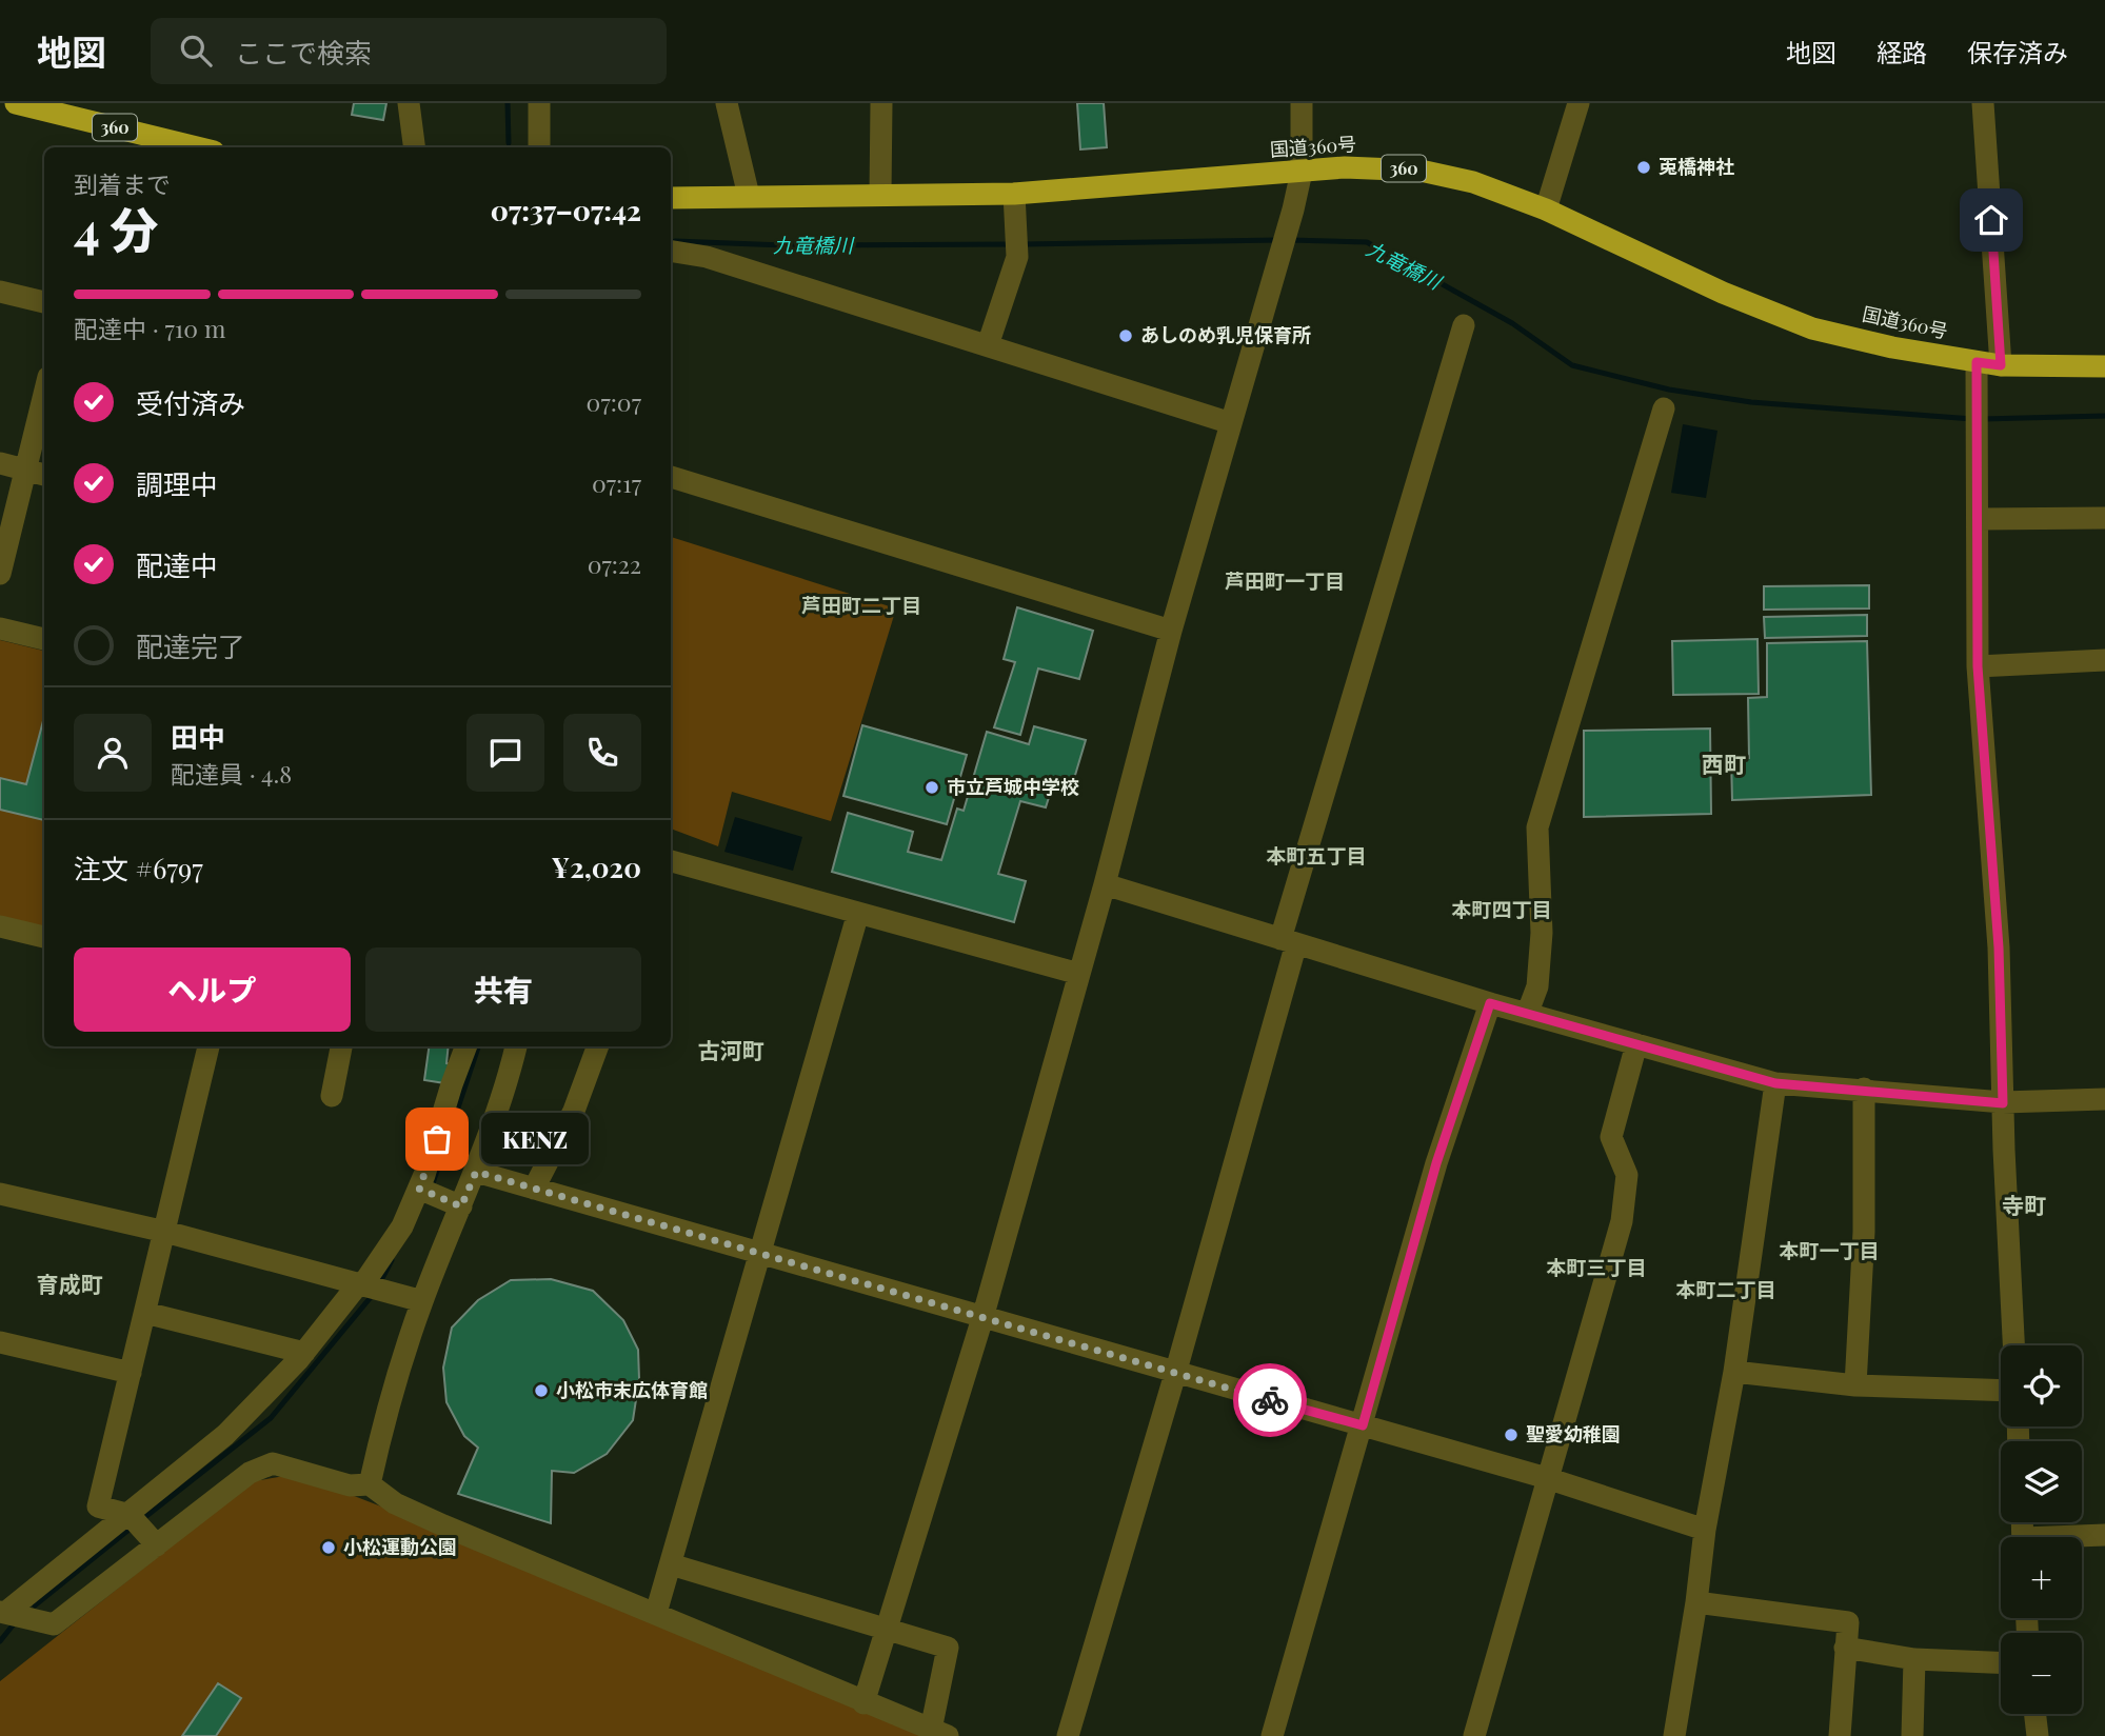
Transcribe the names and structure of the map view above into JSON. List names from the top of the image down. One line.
{"streets":{"highway":["360","国道360号"]},"districts":["芦田町一丁目","芦田町二丁目","西町","本町五丁目","本町四丁目","古河町","寺町","本町一丁目","本町三丁目","育成町","本町二丁目"],"water":["九竜橋川"],"places":["莵橋神社","あしのめ乳児保育所","市立芦城中学校","KENZ","小松市末広体育館","聖愛幼稚園","小松運動公園"],"page":{"header":"地図","search":"ここで検索","nav":["地図","経路","保存済み"],"heading":["4 分","到着まで","07:37–07:42"],"panel":["田中","配達員 · 4.8","注文 #6797","¥2,020"],"bar":"配達中 · 710 m","list":[["受付済み","07:07"],["調理中","07:17"],["配達中","07:22"],"配達完了"],"buttons":["ヘルプ","共有"],"bubble":"KENZ","map_buttons":["+","−"]}}
